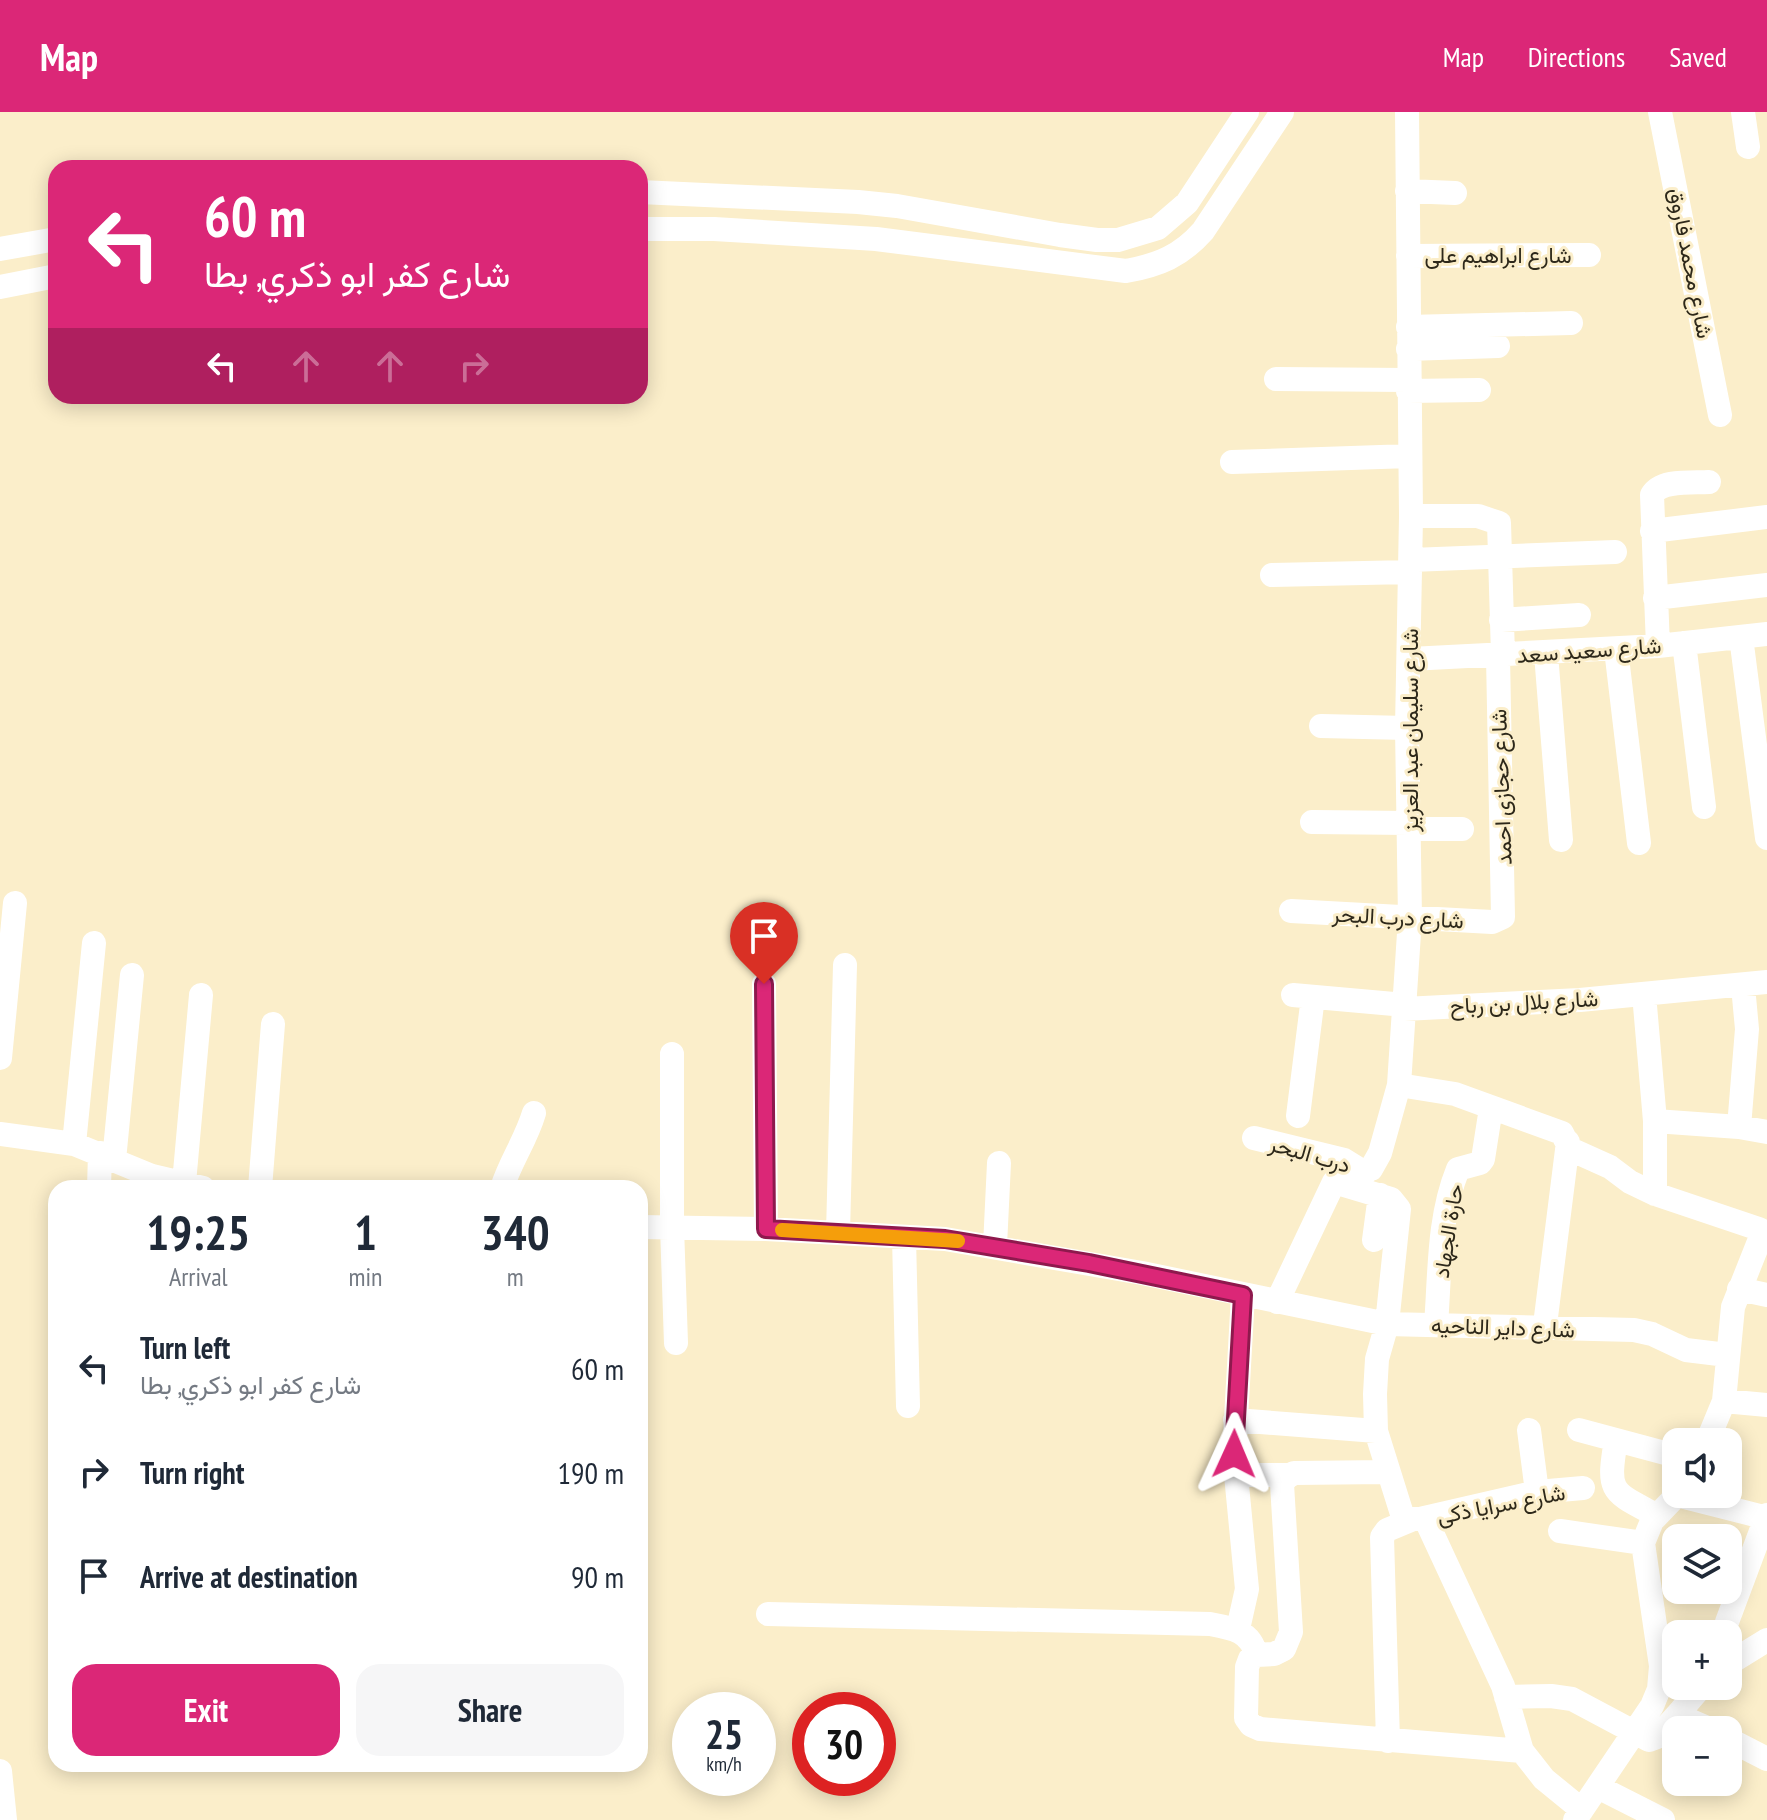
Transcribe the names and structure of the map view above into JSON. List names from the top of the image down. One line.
{"streets":{"street":["شارع ابراهيم على","شارع محمد فاروق","شارع سعيد سعد","شارع سليمان عبد العزيز","شارع حجازى احمد","شارع درب البحر","شارع بلال بن رباح","درب البحر","حارة الجهاد","شارع داير الناحيه","شارع سرايا ذكى"]},"crossings":[["شارع ابراهيم على","شارع سليمان عبد العزيز"],["شارع سعيد سعد","شارع سليمان عبد العزيز"],["شارع سعيد سعد","شارع حجازى احمد"],["شارع سليمان عبد العزيز","شارع حجازى احمد"],["شارع سليمان عبد العزيز","شارع درب البحر"],["شارع سليمان عبد العزيز","شارع بلال بن رباح"],["شارع سليمان عبد العزيز","درب البحر"],["شارع حجازى احمد","شارع درب البحر"],["حارة الجهاد","شارع داير الناحيه"]],"page":{"header":"Map","nav":["Map","Directions","Saved"],"turn":["60 m","شارع كفر ابو ذكري, بطا"],"eta":["19:25","Arrival","1","min","340","m"],"list":[{"name":"Turn left","note":"شارع كفر ابو ذكري, بطا","value":"60 m"},{"name":"Turn right","value":"190 m"},{"name":"Arrive at destination","value":"90 m"}],"map_buttons":["+","−"],"buttons":["Exit","Share"],"speed":"25 km/h","limit":"30"}}
